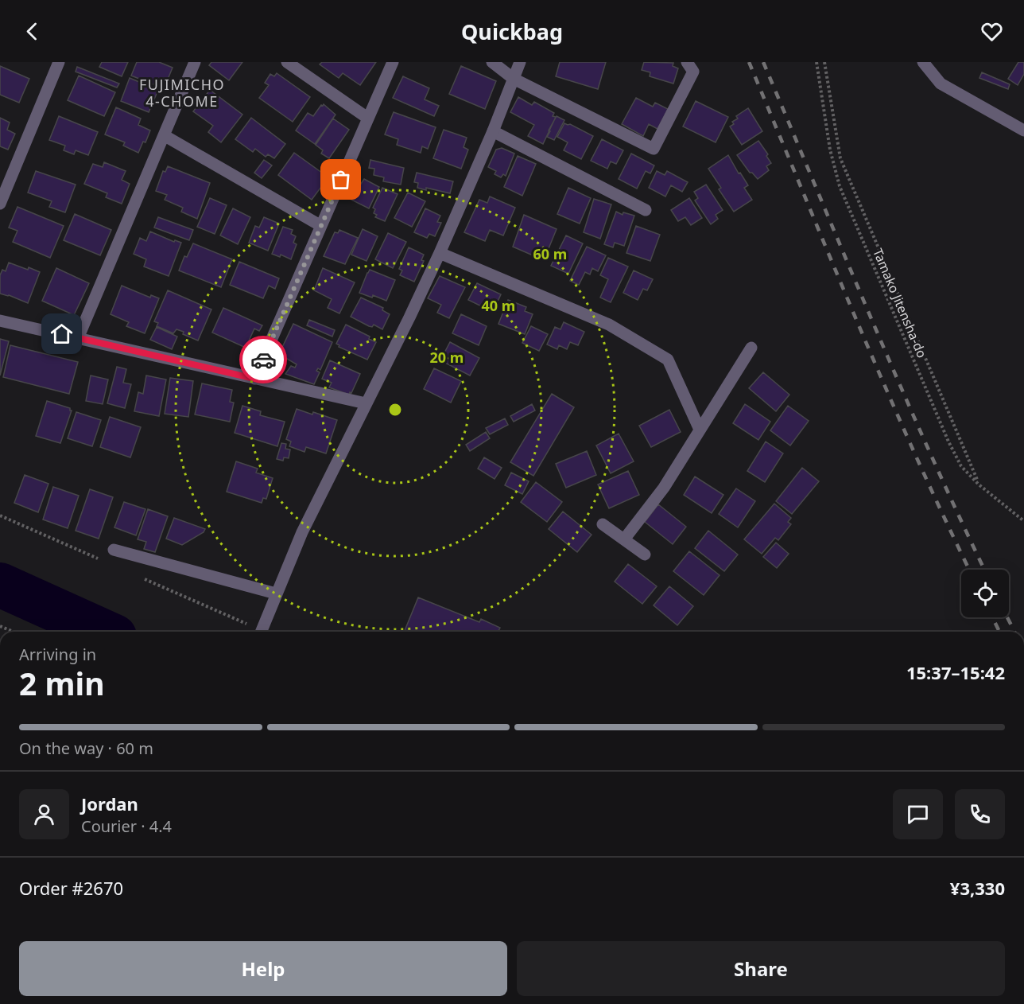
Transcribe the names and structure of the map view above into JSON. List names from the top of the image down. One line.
{"streets":{"path":["Tamako Jitensha-do"]},"districts":["FUJIMICHO 4-CHOME"],"page":{"header":"Quickbag","heading":["2 min","Arriving in","15:37–15:42"],"panel":["Jordan","Courier · 4.4","Order #2670","¥3,330"],"bar":"On the way · 60 m","buttons":["Help","Share"]},"rings":["60 m","40 m","20 m"]}
